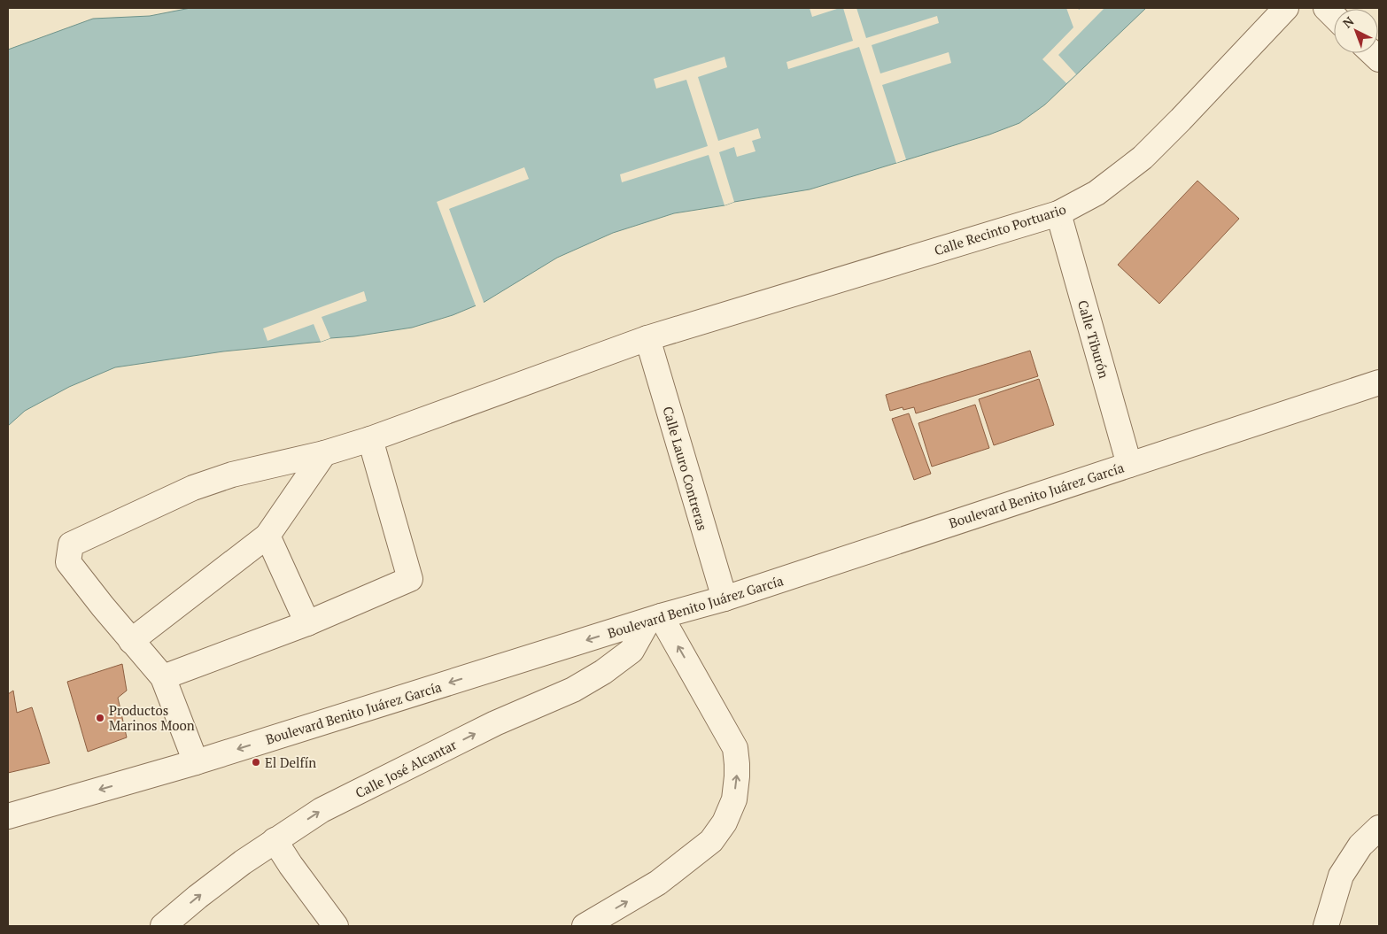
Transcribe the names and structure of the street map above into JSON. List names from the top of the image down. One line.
{"streets":{"street":["Calle Recinto Portuario","Calle Tiburón","Calle Lauro Contreras","Boulevard Benito Juárez García","Calle José Alcantar"]},"crossings":[["Calle Recinto Portuario","Calle Tiburón"],["Calle Recinto Portuario","Calle Lauro Contreras"],["Calle Tiburón","Boulevard Benito Juárez García"],["Calle Lauro Contreras","Boulevard Benito Juárez García"],["Boulevard Benito Juárez García","Calle José Alcantar"]],"one_way":["Calle José Alcantar"],"places":["Productos Marinos Moon","El Delfín"],"north":"top left"}
